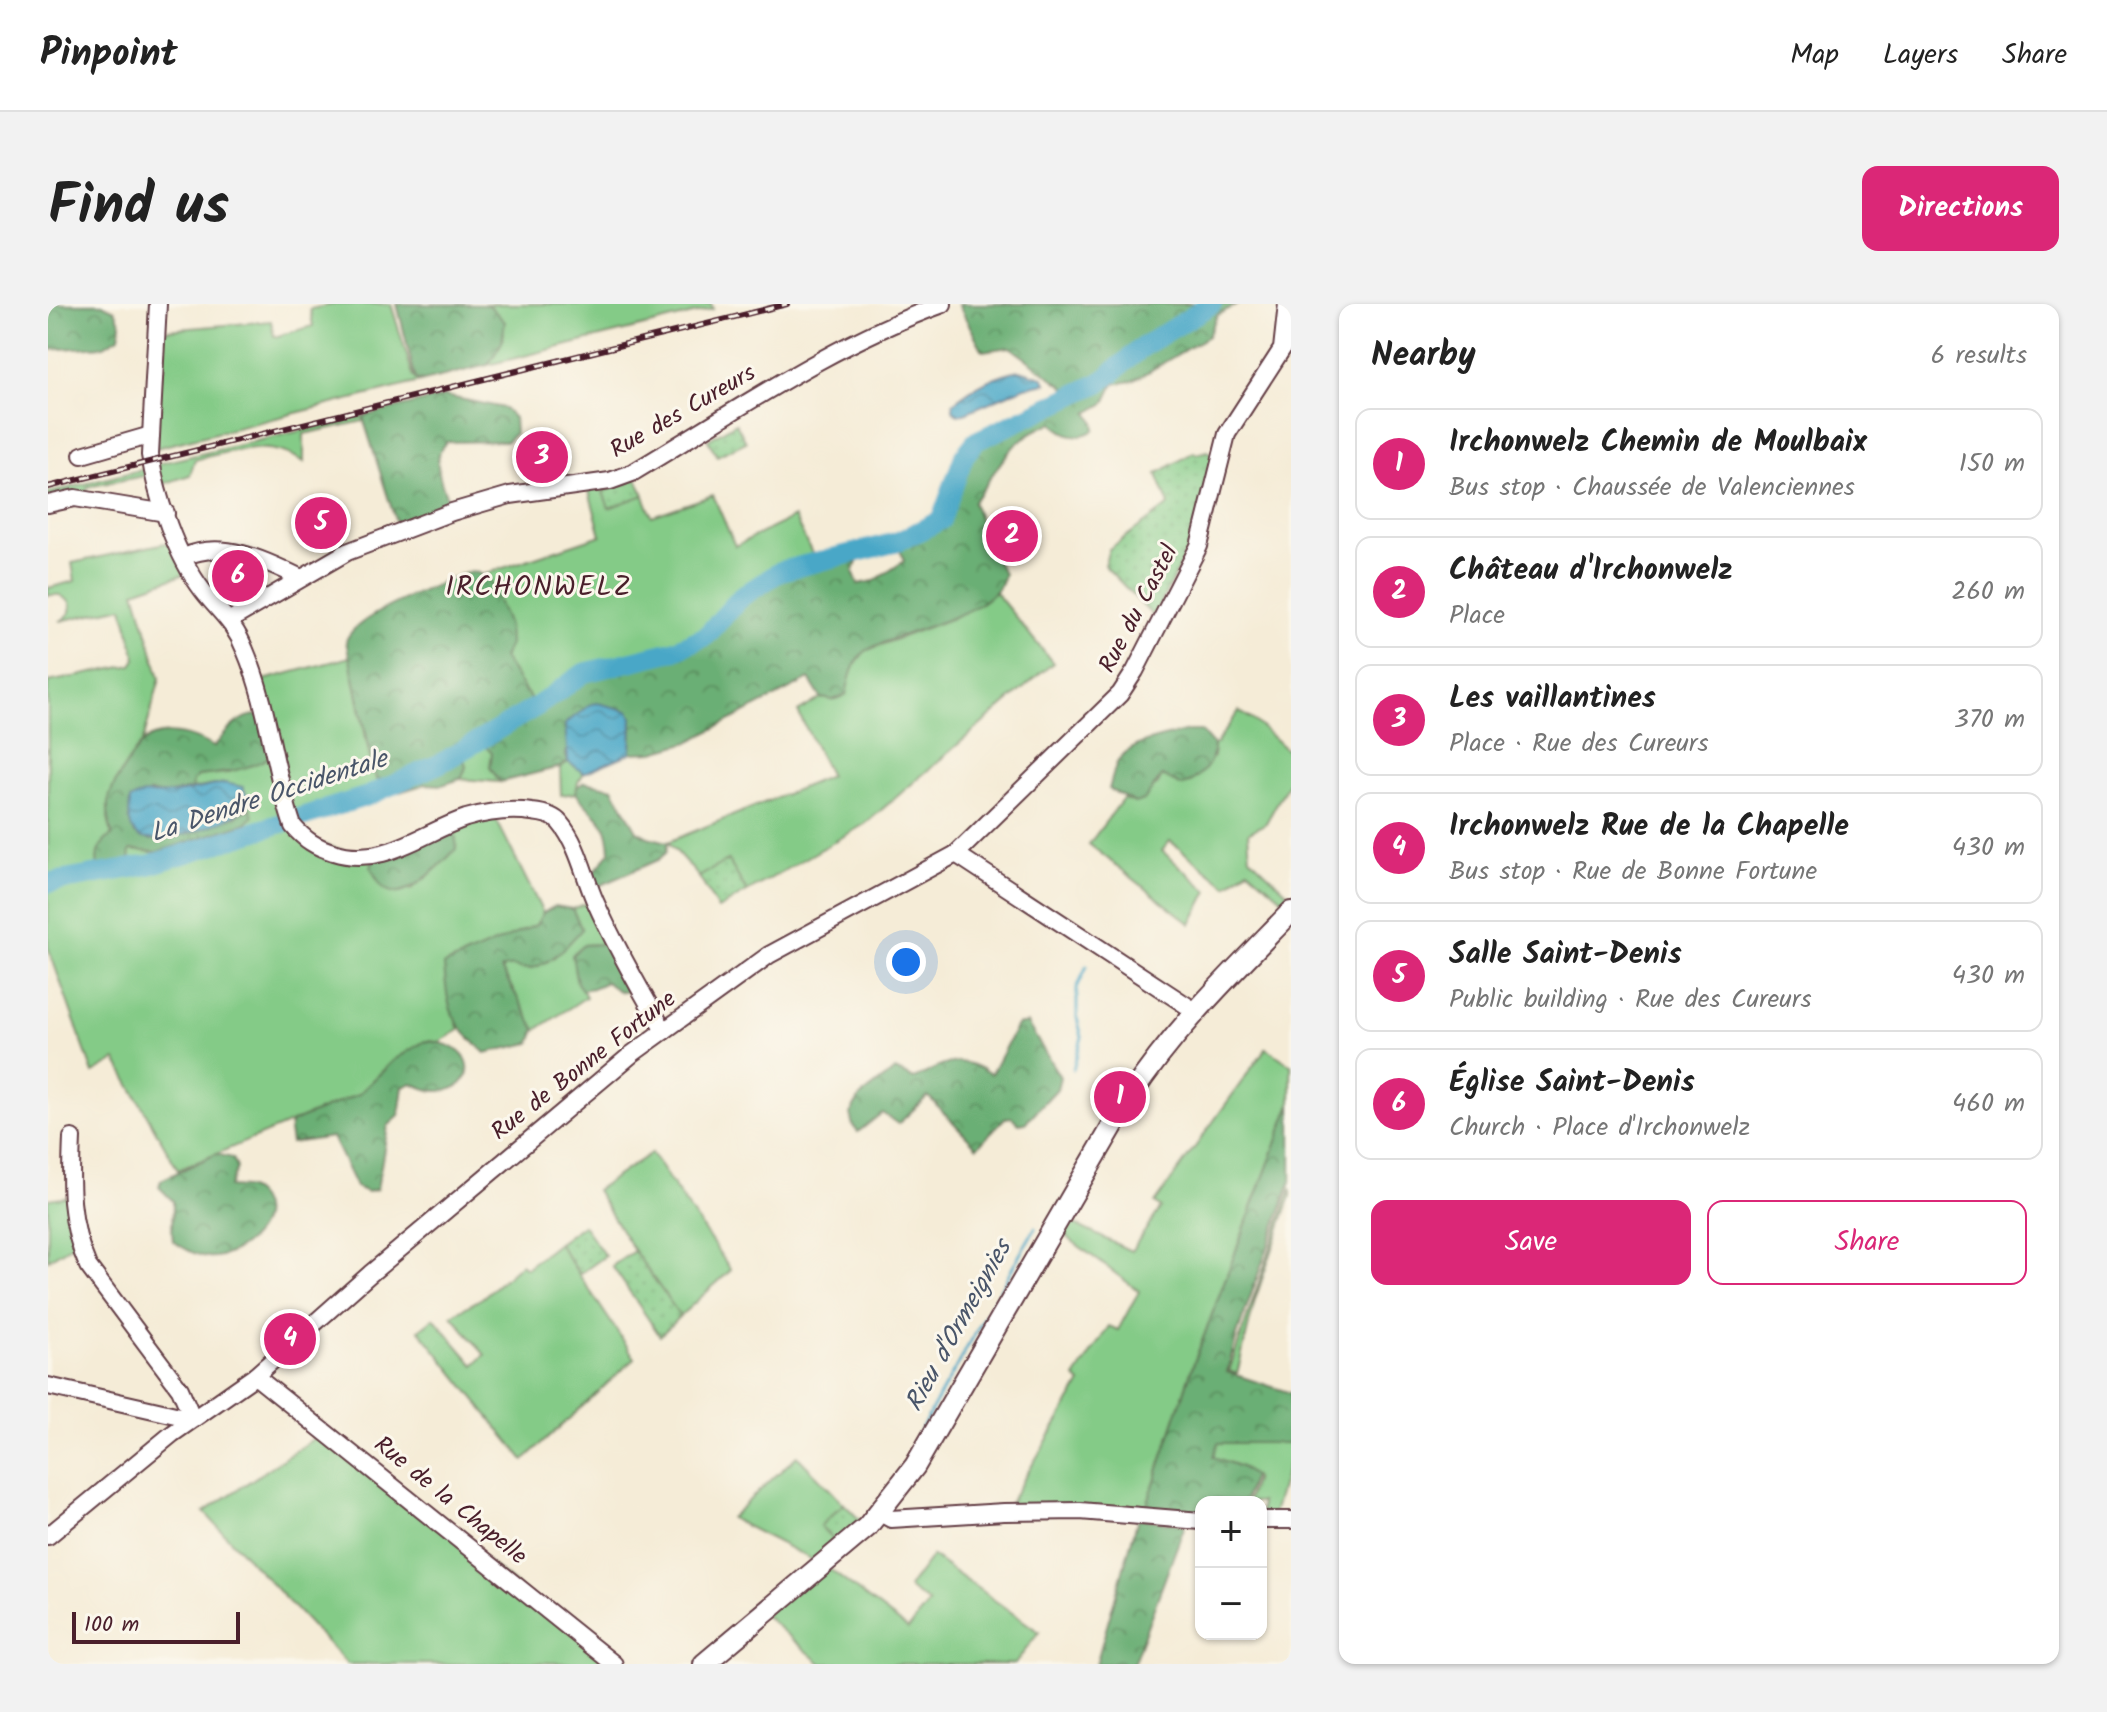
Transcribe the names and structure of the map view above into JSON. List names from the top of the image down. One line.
{"streets":{"street":["Rue des Cureurs","Rue du Castel","Rue de Bonne Fortune","Rue de la Chapelle"]},"crossings":[["Rue du Castel","Rue de Bonne Fortune"],["Rue de Bonne Fortune","Rue de la Chapelle"]],"districts":["IRCHONWELZ"],"water":["La Dendre Occidentale","Rieu d'Ormeignies"],"scale_bar":"100 m","page":{"header":"Pinpoint","nav":["Map","Layers","Share"],"title":"Find us","buttons":["Directions",["Save","Share"]],"heading":["Nearby","6 results"],"list":[{"mark":"1","name":"Irchonwelz Chemin de Moulbaix","note":"Bus stop · Chaussée de Valenciennes","value":"150 m"},{"mark":"2","name":"Château d'Irchonwelz","note":"Place","value":"260 m"},{"mark":"3","name":"Les vaillantines","note":"Place · Rue des Cureurs","value":"370 m"},{"mark":"4","name":"Irchonwelz Rue de la Chapelle","note":"Bus stop · Rue de Bonne Fortune","value":"430 m"},{"mark":"5","name":"Salle Saint-Denis","note":"Public building · Rue des Cureurs","value":"430 m"},{"mark":"6","name":"Église Saint-Denis","note":"Church · Place d'Irchonwelz","value":"460 m"}],"pins":["3","5","2","6","1","4"],"map_buttons":["+","−"],"scale":"100 m"}}
